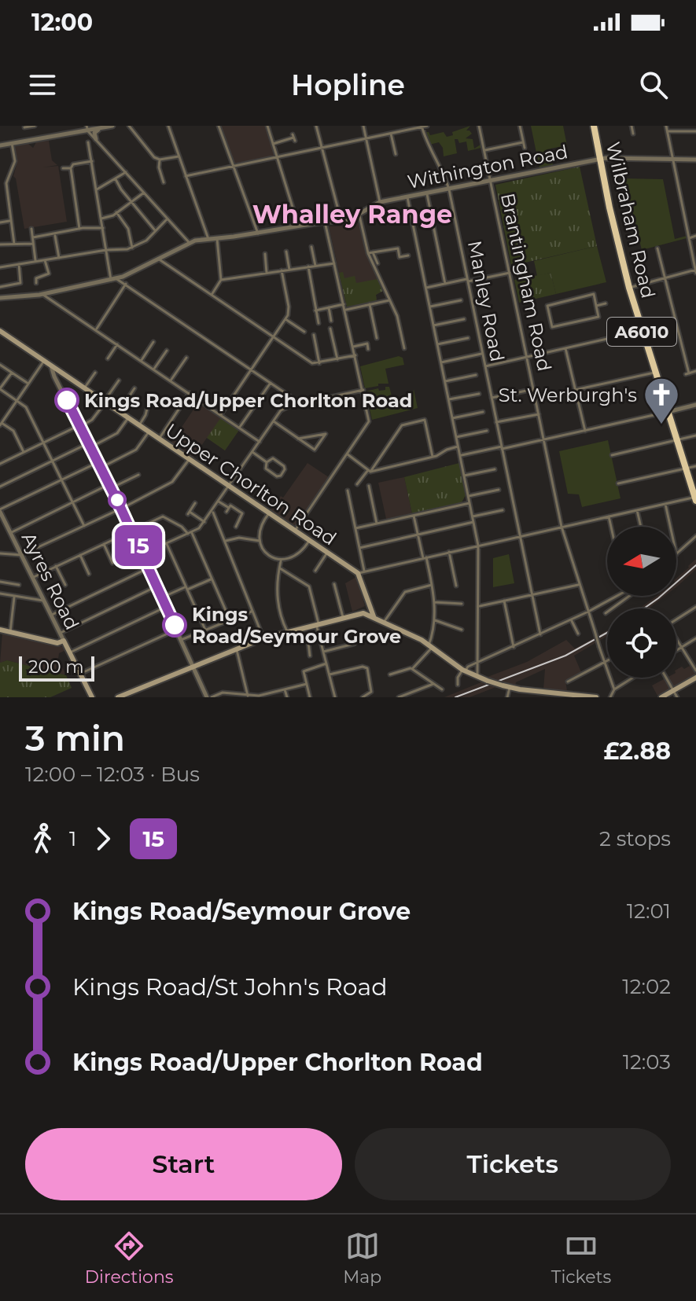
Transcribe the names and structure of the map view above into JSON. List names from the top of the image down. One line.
{"streets":{"highway":["Wilbraham Road","A6010"],"main road":["Upper Chorlton Road","Ayres Road"],"street":["Withington Road","Brantingham Road","Manley Road"]},"crossings":[["Withington Road","Wilbraham Road"],["Withington Road","Brantingham Road"],["Withington Road","Manley Road"]],"districts":["Whalley Range"],"places":{"other":["Kings Road/Upper Chorlton Road","Kings Road/Seymour Grove"],"church":["St. Werburgh's"]},"lines":["bus line 15"],"scale_bar":"200 m","north":"left","page":{"status":"12:00","header":"Hopline","on_map":"15","scale":"200 m","heading":["3 min","12:00 – 12:03 · Bus","£2.88"],"legs":["1","15","2 stops"],"list":[{"name":"Kings Road/Seymour Grove","value":"12:01"},{"name":"Kings Road/St John's Road","value":"12:02"},{"name":"Kings Road/Upper Chorlton Road","value":"12:03"}],"buttons":["Start","Tickets"],"tabs":["Directions","Map","Tickets"]}}
